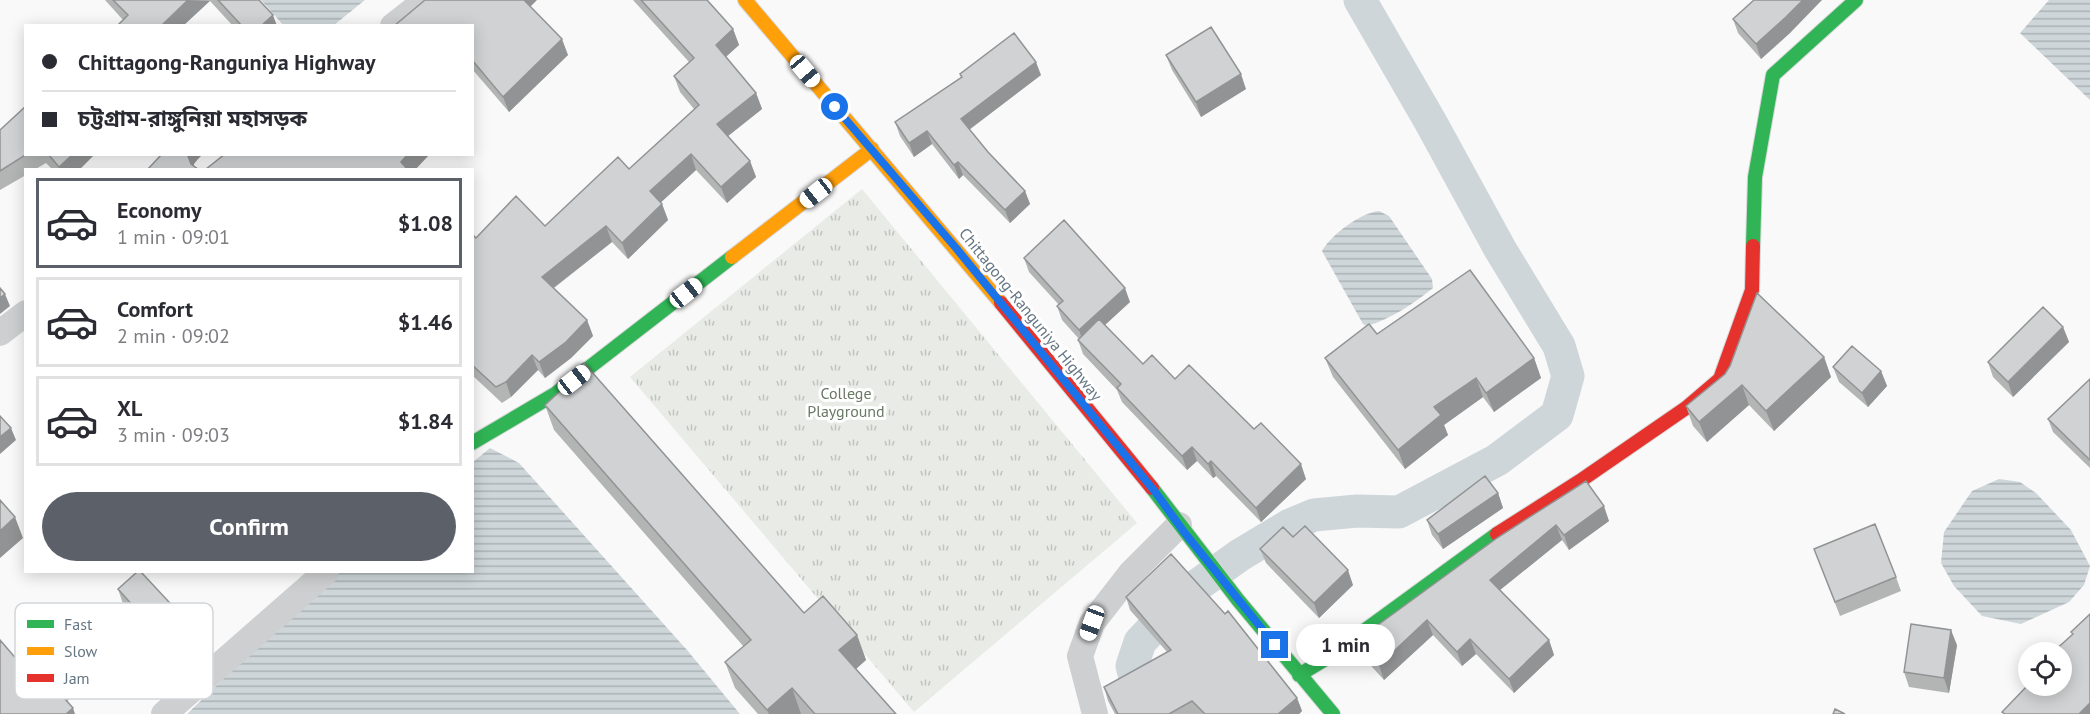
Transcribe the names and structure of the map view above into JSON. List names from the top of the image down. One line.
{"streets":{"street":["Chittagong-Ranguniya Highway"]},"parks":["College Playground"],"legend":["Fast","Slow","Jam"],"page":{"banner":["Chittagong-Ranguniya Highway","চট্টগ্রাম-রাঙ্গুনিয়া মহাসড়ক"],"list":[{"name":"Economy","note":"1 min · 09:01","value":"$1.08"},{"name":"Comfort","note":"2 min · 09:02","value":"$1.46"},{"name":"XL","note":"3 min · 09:03","value":"$1.84"}],"buttons":"Confirm","bubble":"1 min"}}
